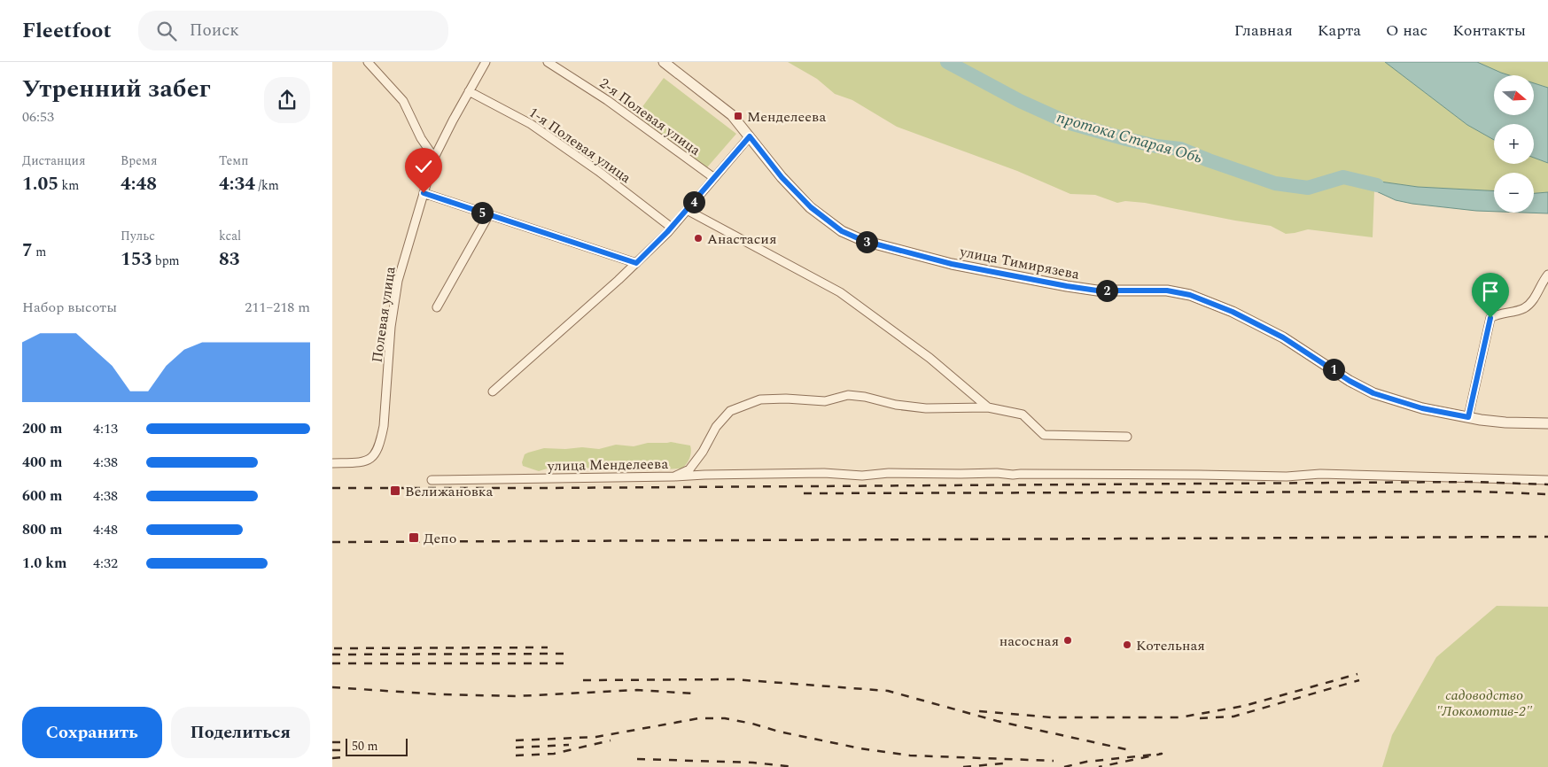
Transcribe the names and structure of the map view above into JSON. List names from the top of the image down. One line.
{"streets":{"street":["2-я Полевая улица","1-я Полевая улица","улица Тимирязева","Полевая улица","улица Менделеева"]},"crossings":[["1-я Полевая улица","Полевая улица"]],"water":["протока Старая Обь"],"parks":["садоводство \"Локомотив-2\""],"places":{"transit":["Менделеева","Велижановка","Депо"],"other":["Анастасия","насосная","Котельная"]},"scale_bar":"50 m","north":"right","page":{"header":"Fleetfoot","search":"Поиск","nav":["Главная","Карта","О нас","Контакты"],"heading":["Утренний забег","06:53"],"map_buttons":["+","−"],"stats":[["Дистанция","1.05 km"],["Время","4:48"],["Темп","4:34 /km"],["7 m"],["Пульс","153 bpm"],["kcal","83"]],"pins":["4","5","3","2","1"],"chart":["Набор высоты","211–218 m"],"list":[{"name":"200 m","note":"4:13"},{"name":"400 m","note":"4:38"},{"name":"600 m","note":"4:38"},{"name":"800 m","note":"4:48"},{"name":"1.0 km","note":"4:32"}],"buttons":["Сохранить","Поделиться"],"scale":"50 m"}}
